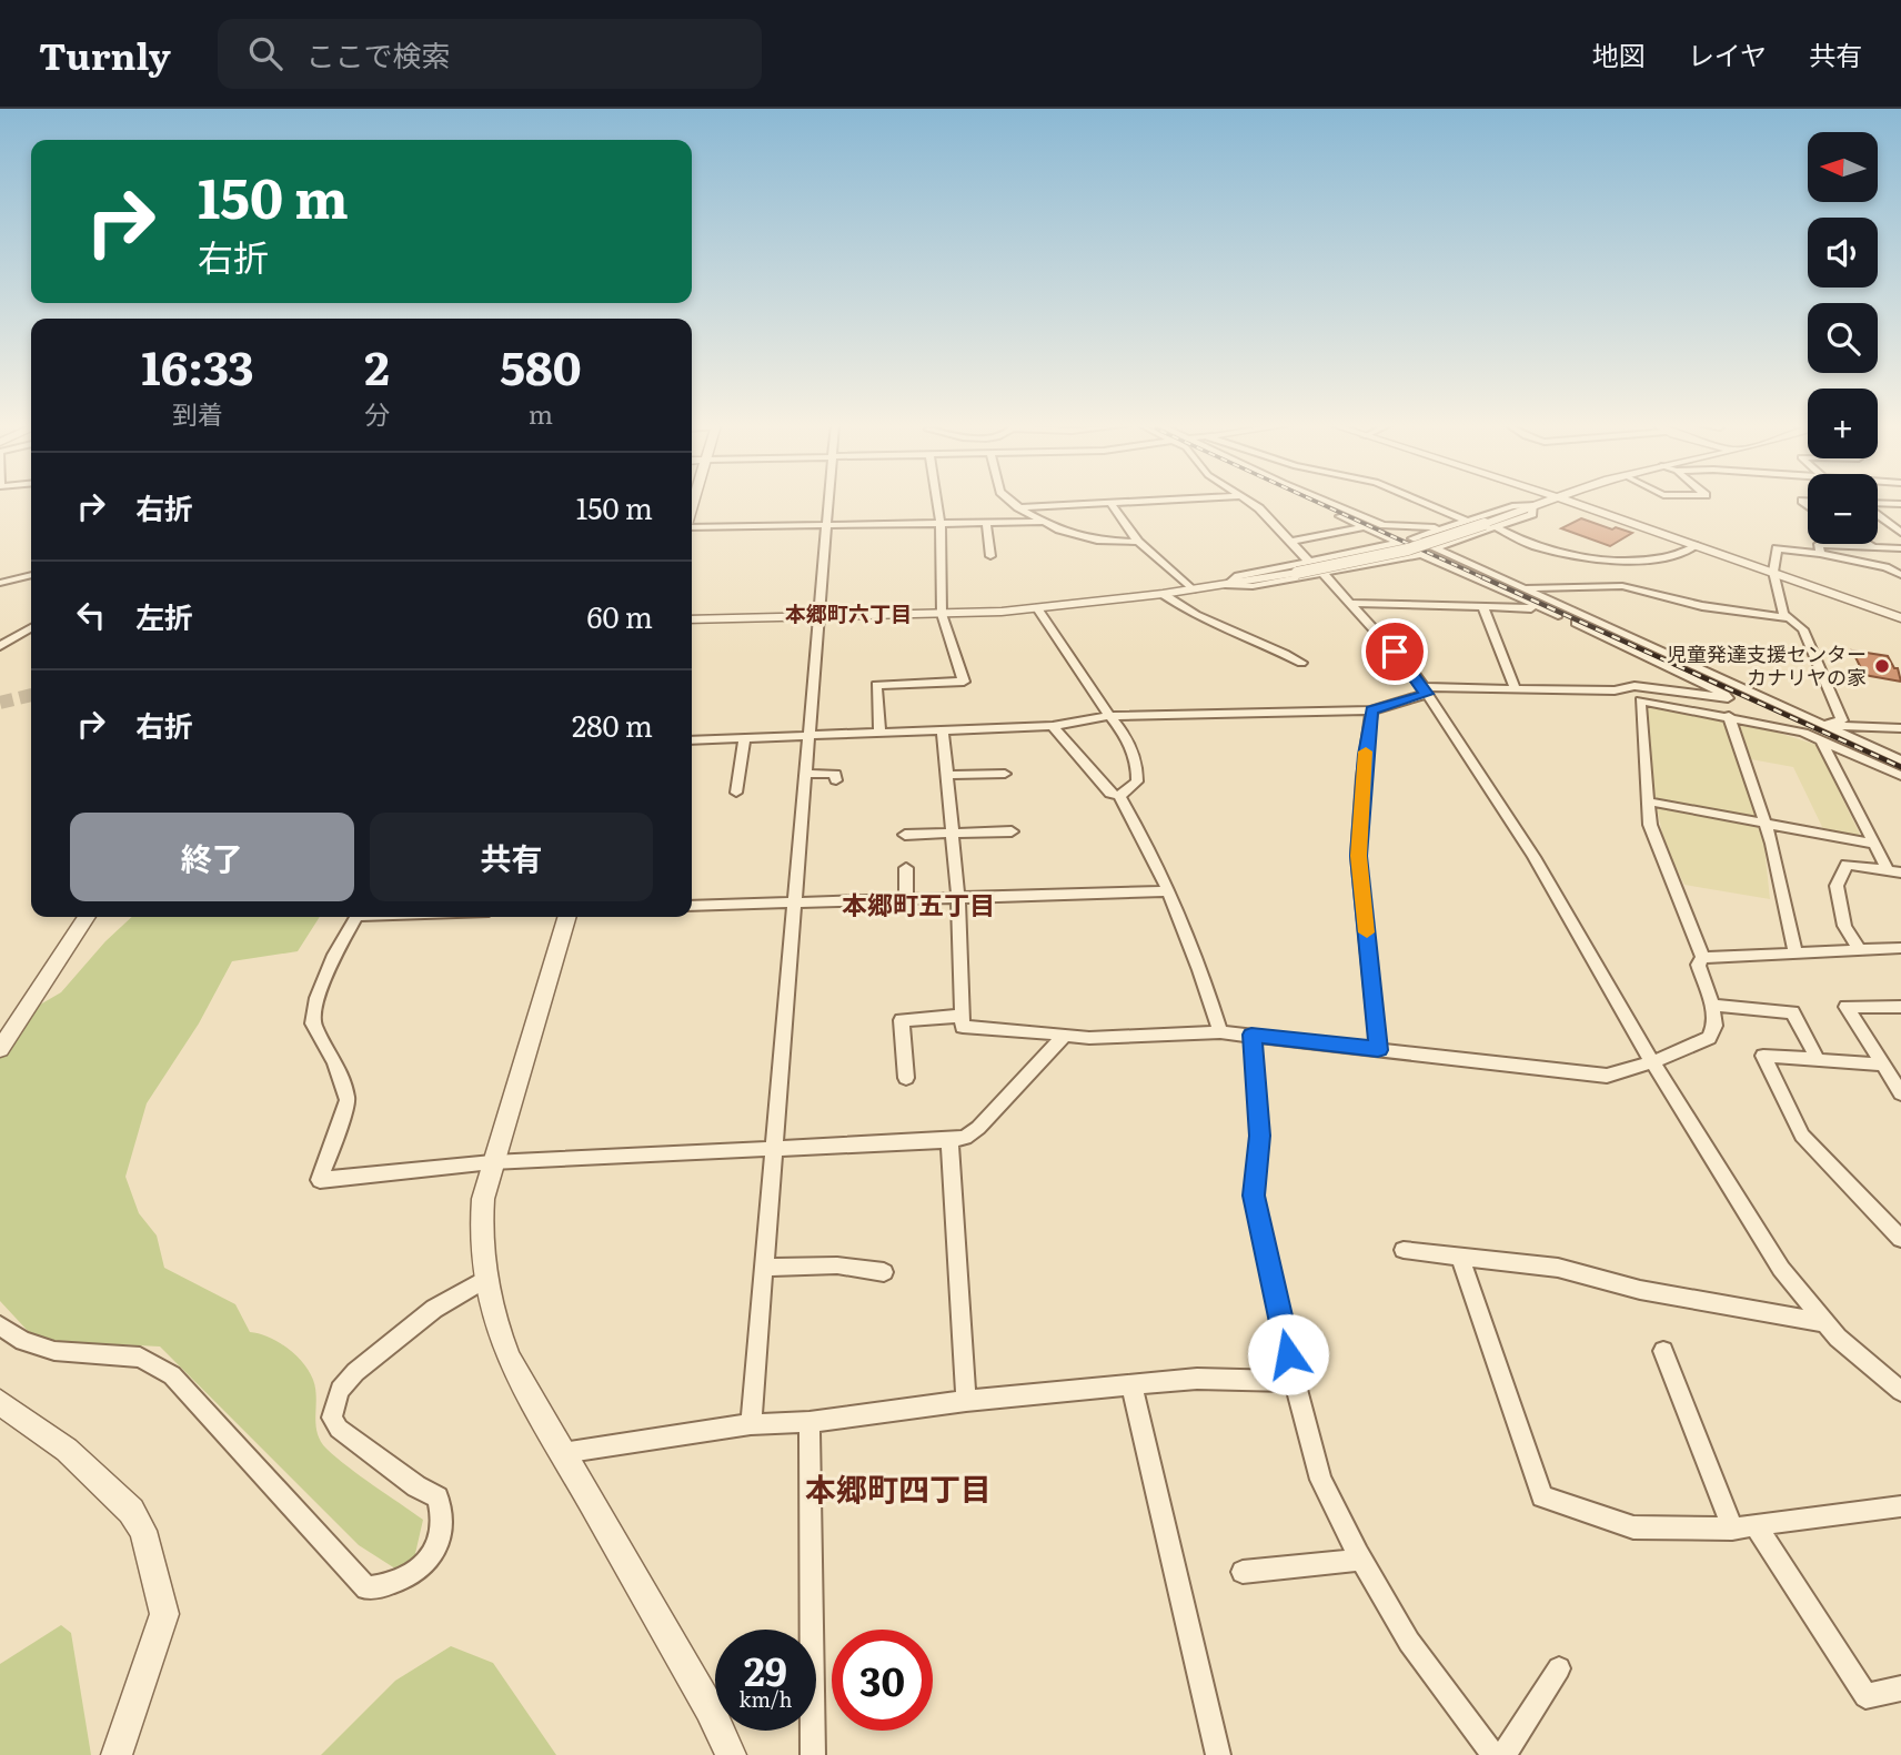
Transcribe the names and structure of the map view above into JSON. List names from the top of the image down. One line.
{"districts":["本郷町六丁目","本郷町五丁目","本郷町四丁目"],"places":["児童発達支援センター カナリヤの家"],"north":"left","page":{"header":"Turnly","search":"ここで検索","nav":["地図","レイヤ","共有"],"map_buttons":["+","−"],"turn":["150 m","右折"],"eta":["16:33","到着","2","分","580","m"],"list":[{"name":"右折","value":"150 m"},{"name":"左折","value":"60 m"},{"name":"右折","value":"280 m"}],"buttons":["終了","共有"],"speed":"29 km/h","limit":"30"}}
